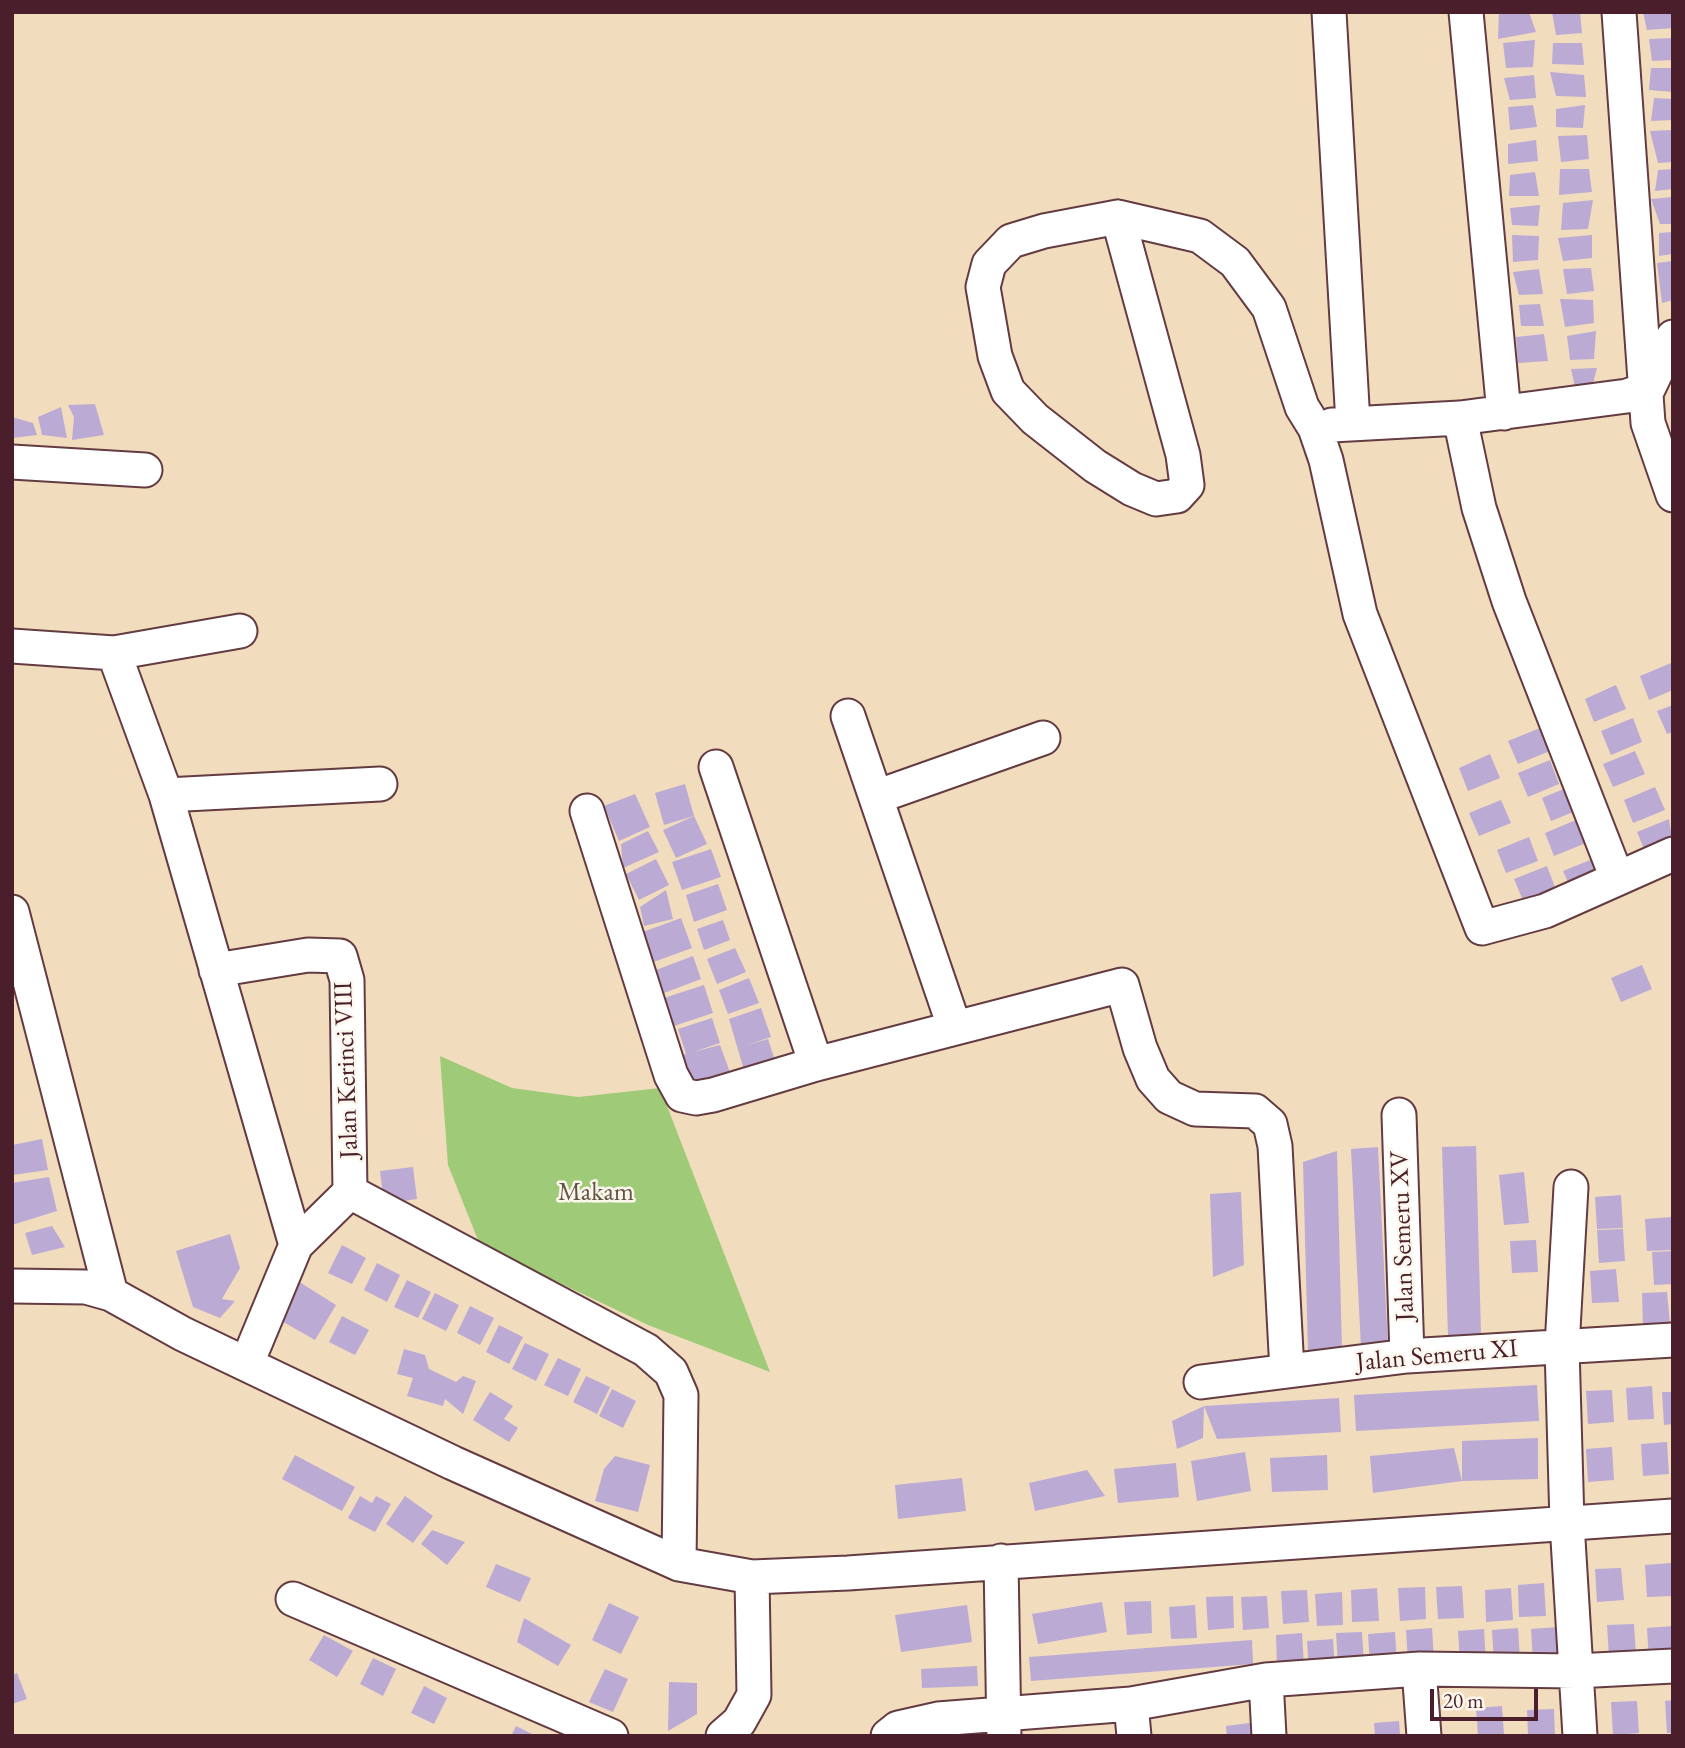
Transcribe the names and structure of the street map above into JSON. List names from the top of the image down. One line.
{"streets":{"street":["Jalan Kerinci VIII","Jalan Semeru XV","Jalan Semeru XI"]},"crossings":[["Jalan Semeru XV","Jalan Semeru XI"]],"parks":["Makam"],"scale_bar":"20 m"}
